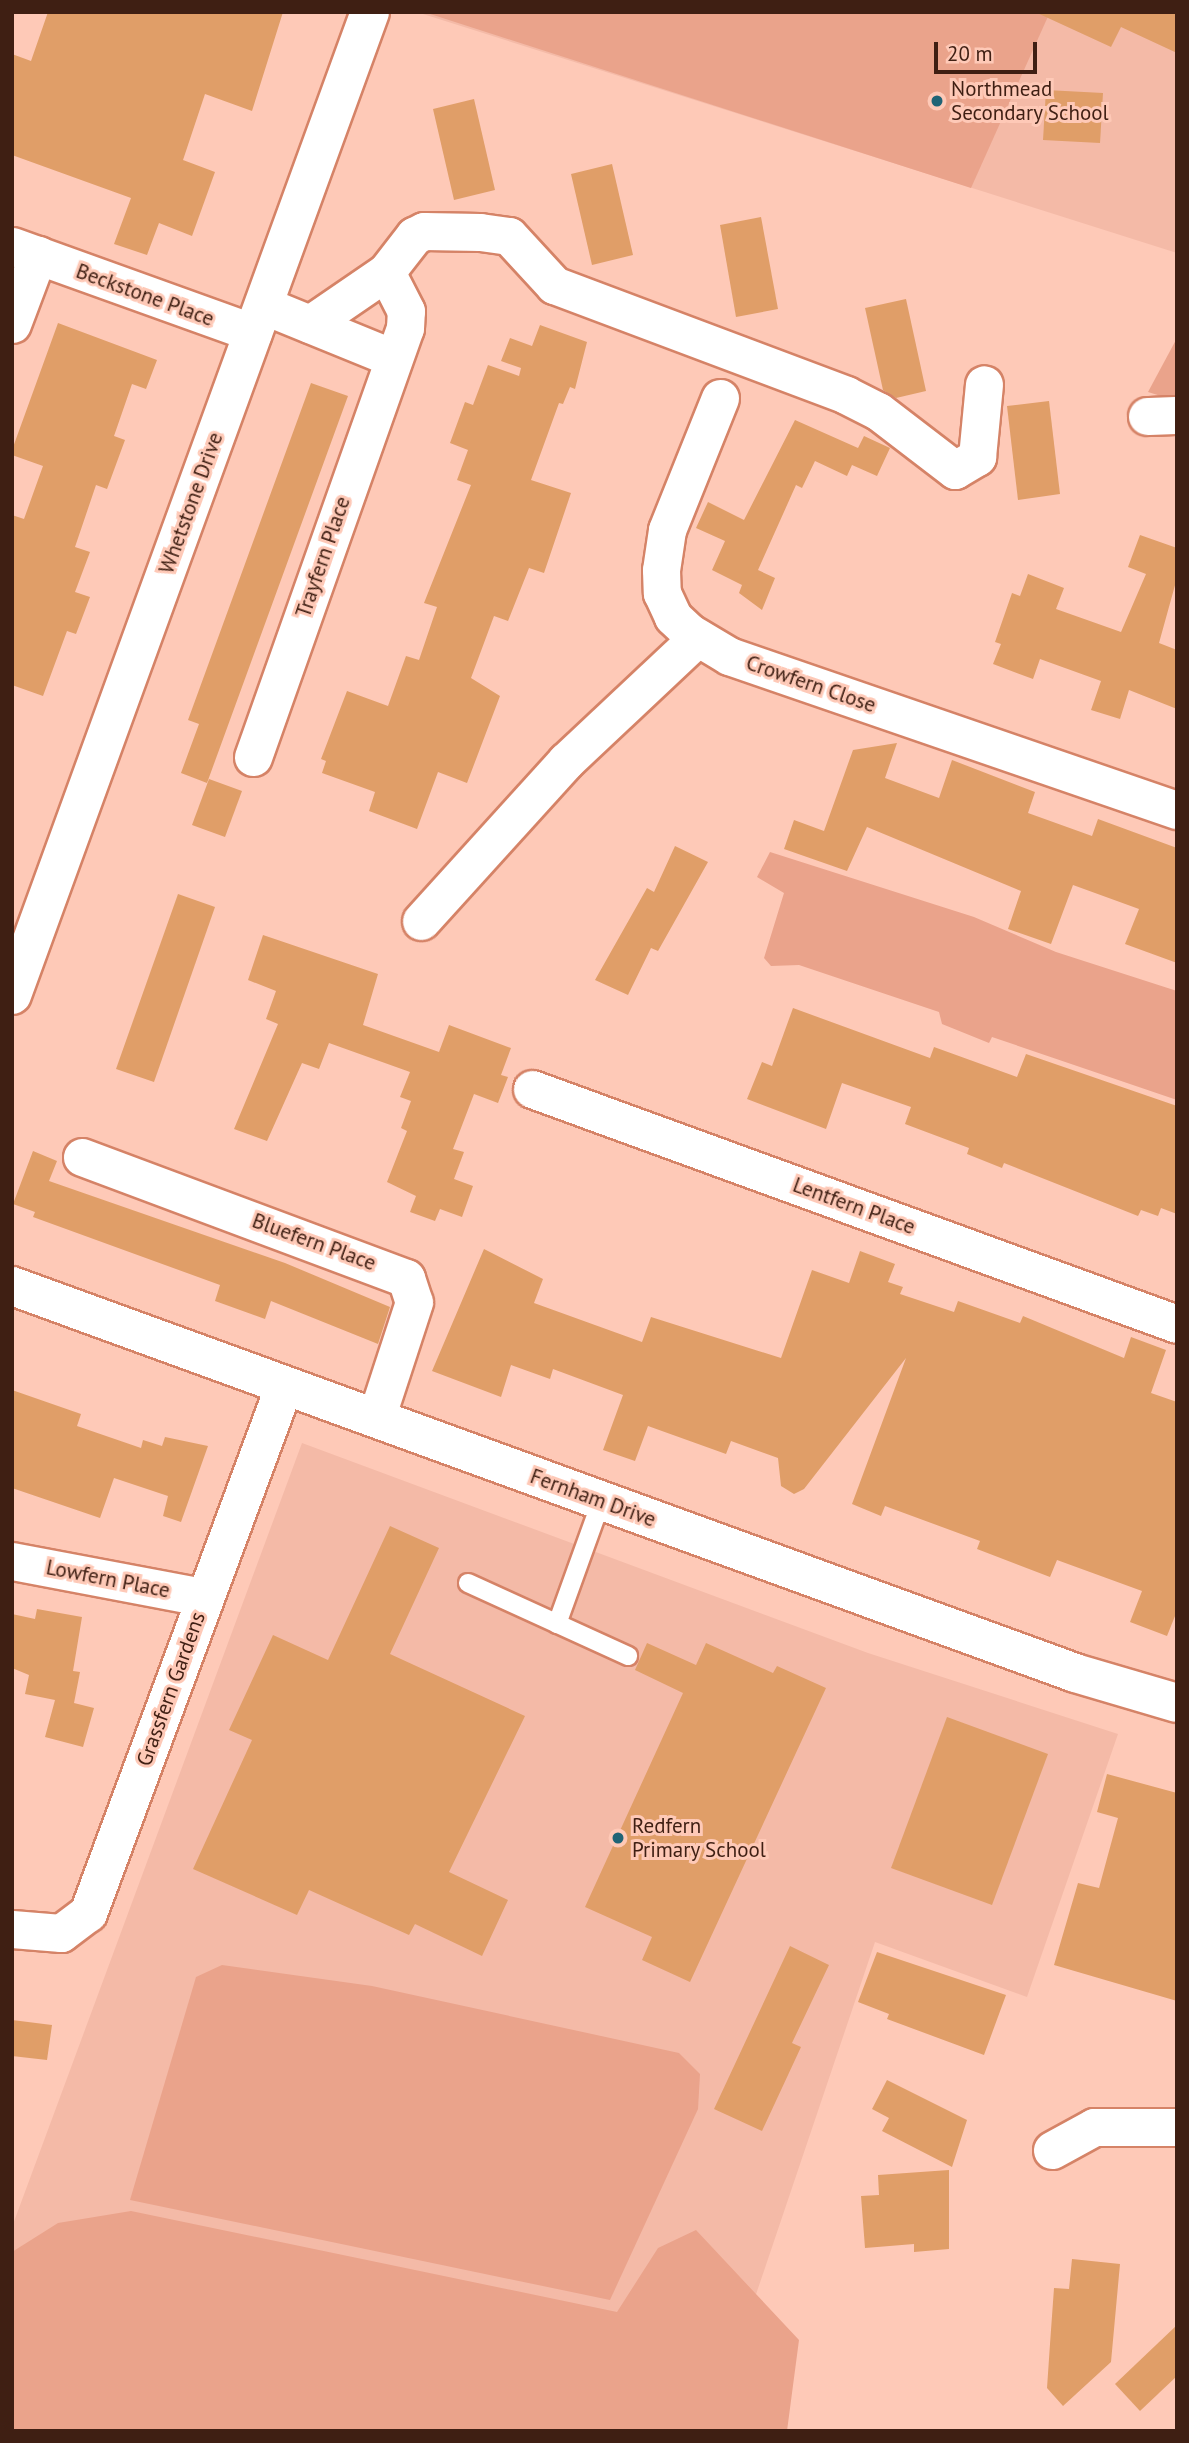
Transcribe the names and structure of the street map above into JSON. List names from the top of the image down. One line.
{"streets":{"street":["Beckstone Place","Whetstone Drive","Trayfern Place","Crowfern Close","Lentfern Place","Bluefern Place","Fernham Drive","Lowfern Place","Grassfern Gardens"]},"crossings":[["Beckstone Place","Whetstone Drive"],["Bluefern Place","Fernham Drive"],["Fernham Drive","Grassfern Gardens"],["Lowfern Place","Grassfern Gardens"]],"places":["Northmead Secondary School","Redfern Primary School"],"scale_bar":"20 m"}
